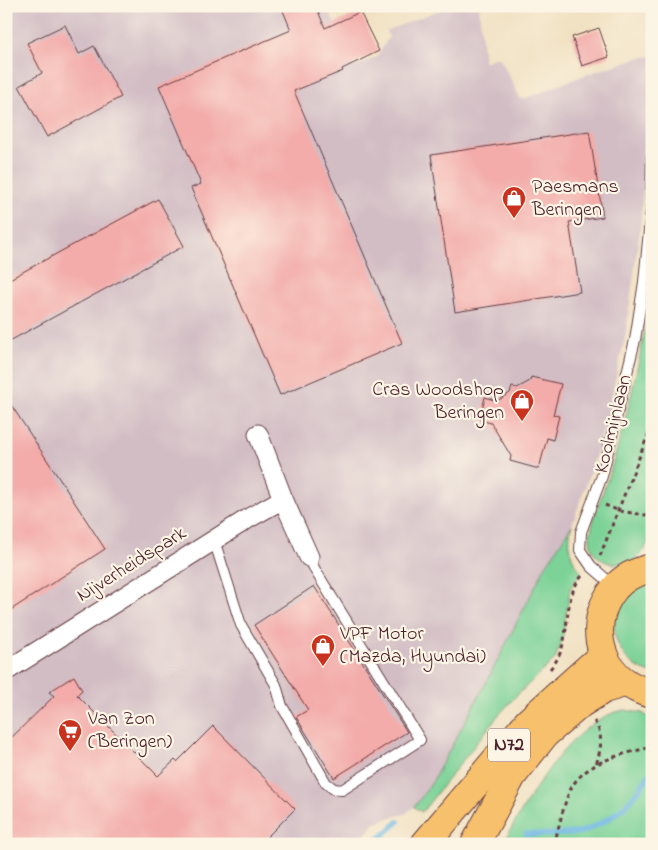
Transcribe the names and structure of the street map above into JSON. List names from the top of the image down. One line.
{"streets":{"main road":["N72"],"street":["Nijverheidspark"],"lane":["Koolmijnlaan"]},"places":{"shop":["Paesmans Beringen","Cras Woodshop Beringen","VPF Motor (Mazda, Hyundai)"],"supermarket":["Van Zon (Beringen)"]}}
